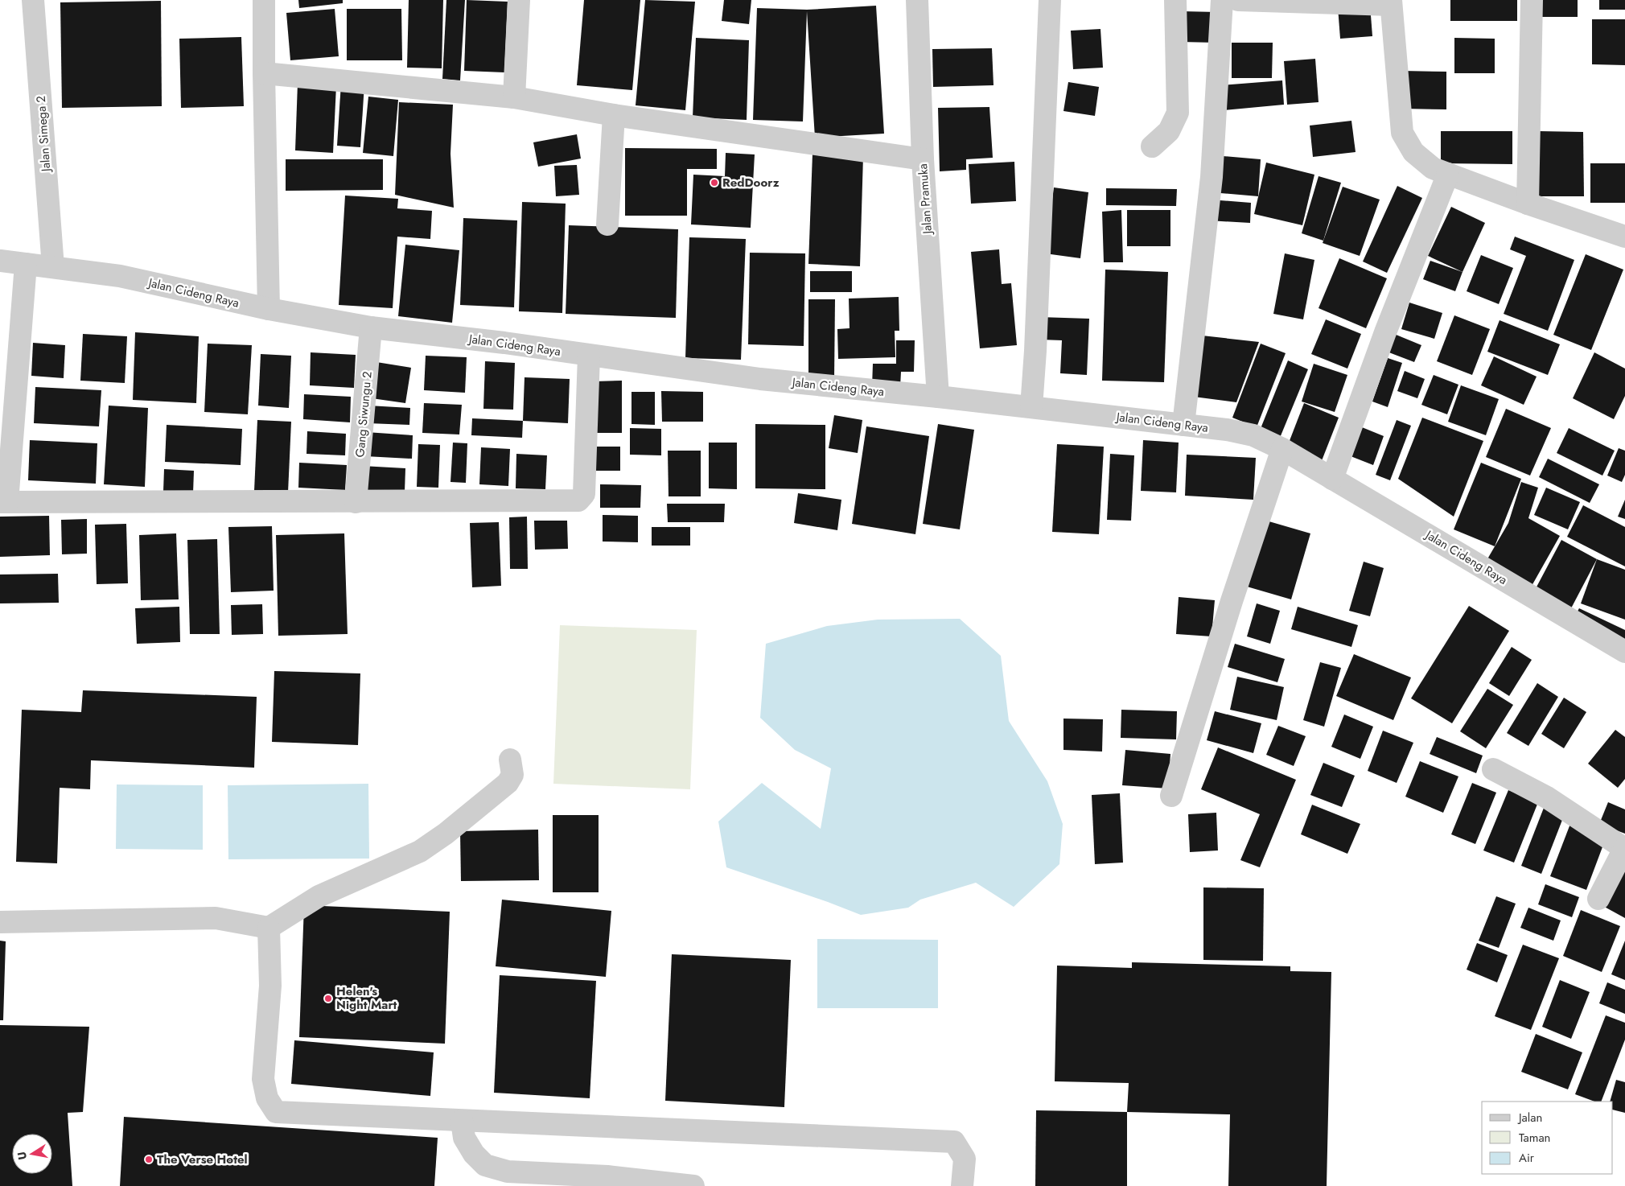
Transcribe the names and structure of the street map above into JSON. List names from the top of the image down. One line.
{"streets":{"street":["Jalan Simega 2","Jalan Pramuka","Jalan Cideng Raya","Gang Siwungu 2"]},"crossings":[["Jalan Simega 2","Jalan Cideng Raya"],["Jalan Pramuka","Jalan Cideng Raya"],["Jalan Cideng Raya","Gang Siwungu 2"]],"places":["RedDoorz","Helen's Night Mart","The Verse Hotel"],"legend":["Jalan","Taman","Air"],"north":"left"}
